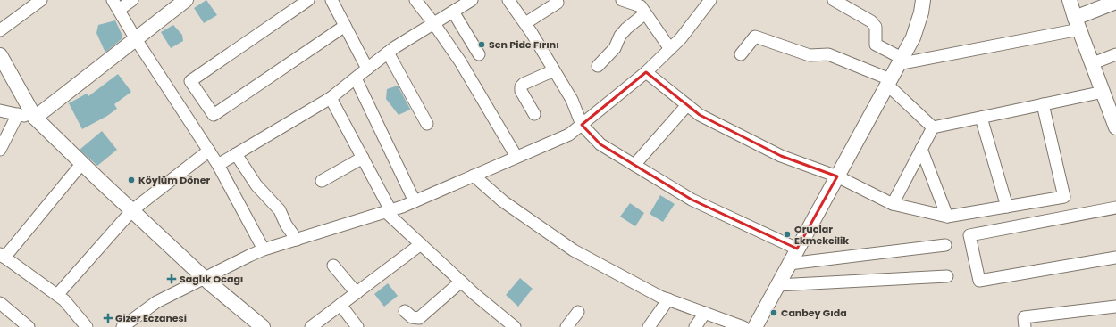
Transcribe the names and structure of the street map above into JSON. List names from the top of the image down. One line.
{"places":{"other":["Sen Pide Fırını","Köylüm Döner","Oruclar Ekmekcilik","Canbey Gıda"],"health":["Saglık Ocagı","Gizer Eczanesi"]}}
